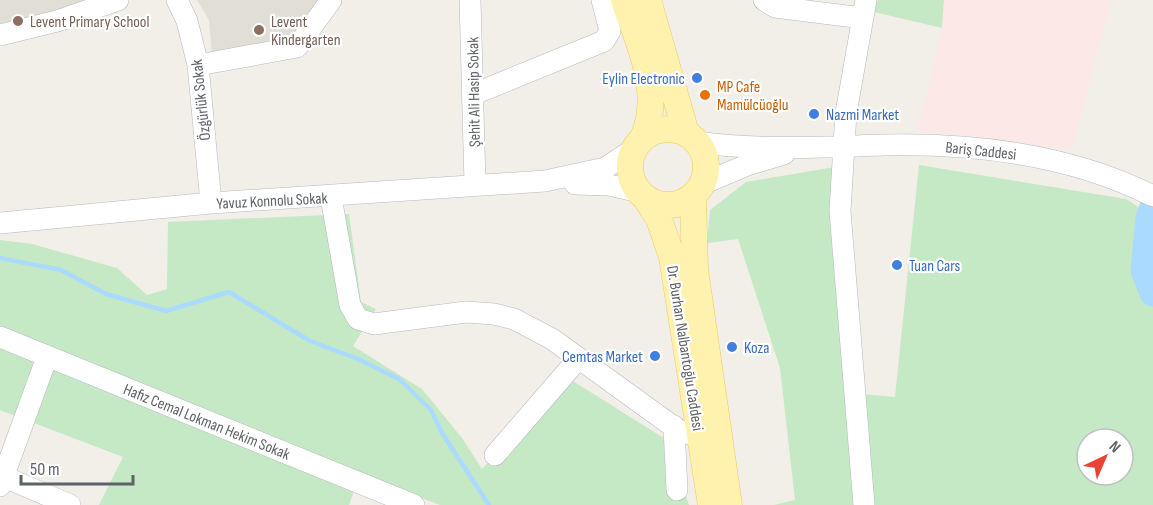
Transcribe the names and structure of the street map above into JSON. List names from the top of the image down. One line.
{"streets":{"main road":["Dr. Burhan Nalbantoğlu Caddesi"],"street":["Şehit Ali Hasip Sokak","Özgürlük Sokak","Bariş Caddesi","Yavuz Konnolu Sokak","Hafiz Cemal Lokman Hekim Sokak"]},"crossings":[["Şehit Ali Hasip Sokak","Yavuz Konnolu Sokak"],["Özgürlük Sokak","Yavuz Konnolu Sokak"],["Bariş Caddesi","Yavuz Konnolu Sokak"],["Bariş Caddesi","Dr. Burhan Nalbantoğlu Caddesi"],["Yavuz Konnolu Sokak","Dr. Burhan Nalbantoğlu Caddesi"]],"places":["Levent Primary School","Levent Kindergarten","Eylin Electronic","MP Cafe Mamülcüoğlu","Nazmi Market","Tuan Cars","Koza","Cemtas Market"],"scale_bar":"50 m","north":"top right"}
